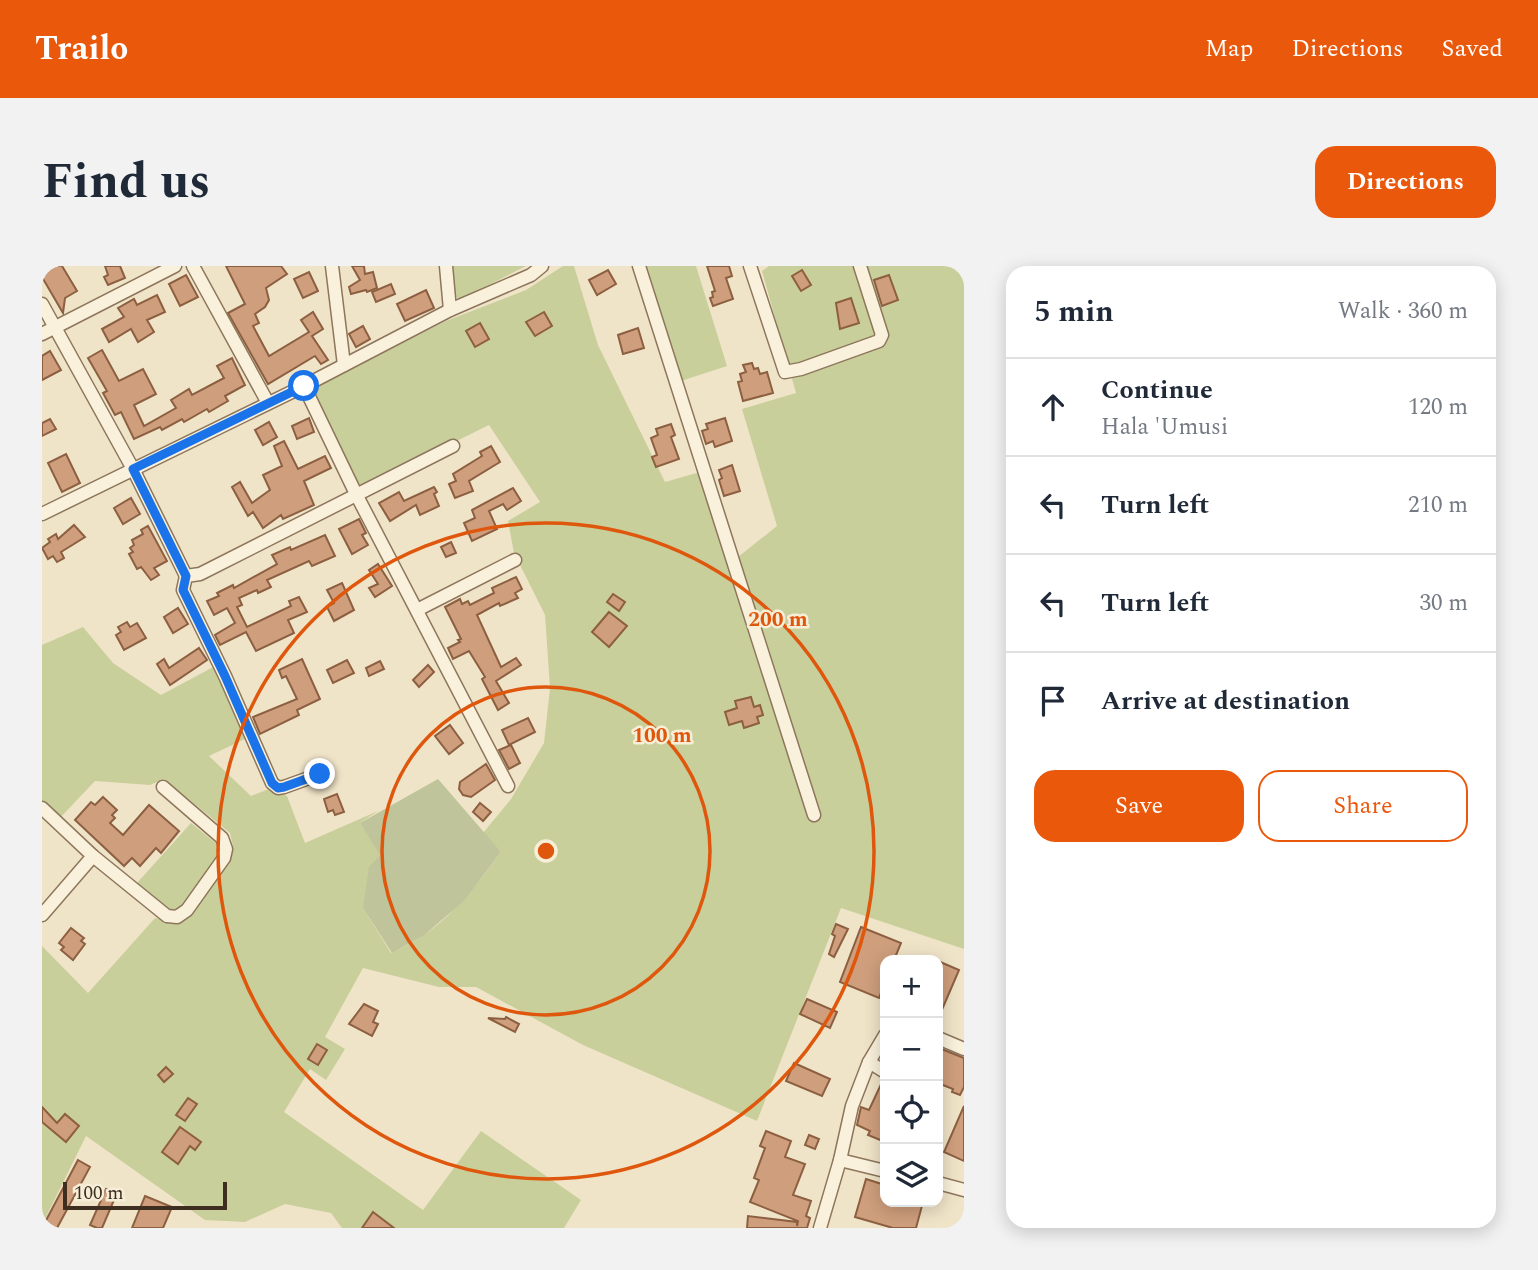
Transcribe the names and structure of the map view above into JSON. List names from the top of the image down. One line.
{"scale_bar":"100 m","page":{"header":"Trailo","nav":["Map","Directions","Saved"],"title":"Find us","buttons":["Directions",["Save","Share"]],"heading":["5 min","Walk · 360 m"],"list":[["Continue","Hala 'Umusi","120 m"],["Turn left","210 m"],["Turn left","30 m"],"Arrive at destination"],"map_buttons":["+","−"],"scale":"100 m"},"rings":["200 m","100 m"]}
